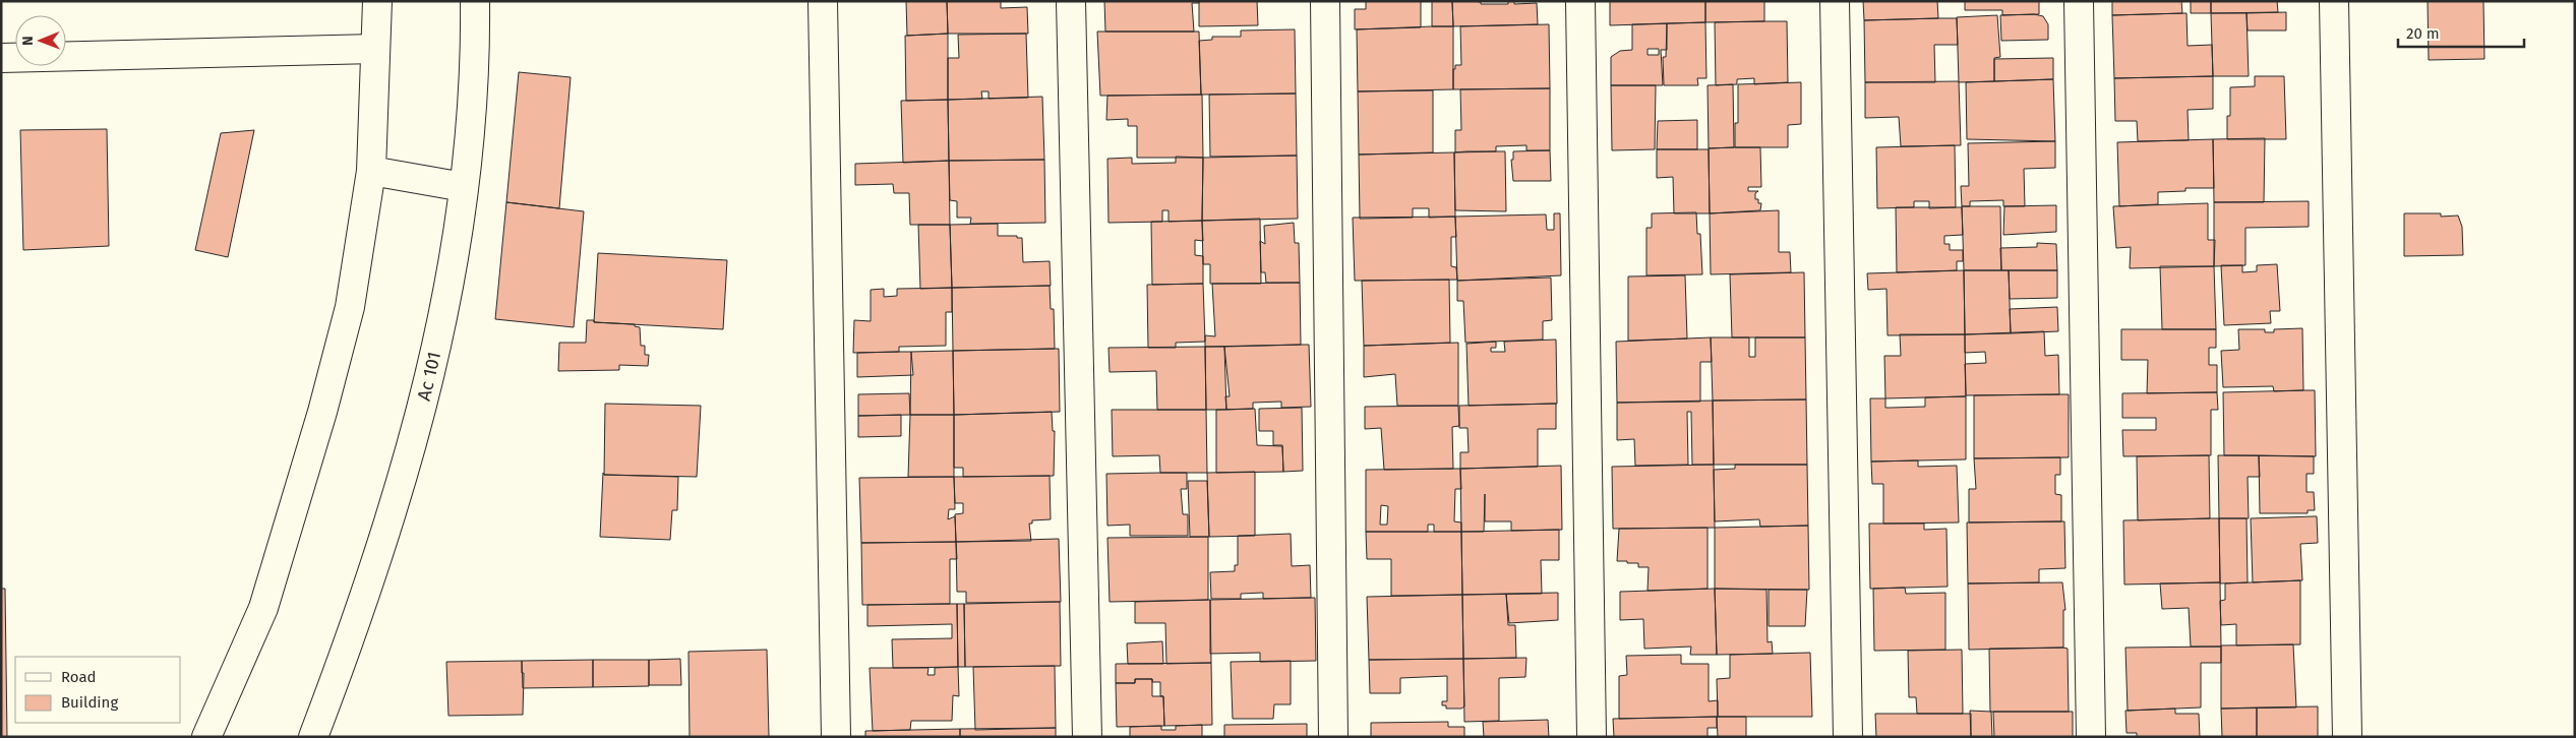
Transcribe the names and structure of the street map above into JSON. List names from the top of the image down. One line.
{"streets":{"street":["Ac 101"]},"legend":["Road","Building"],"scale_bar":"20 m","north":"left"}
